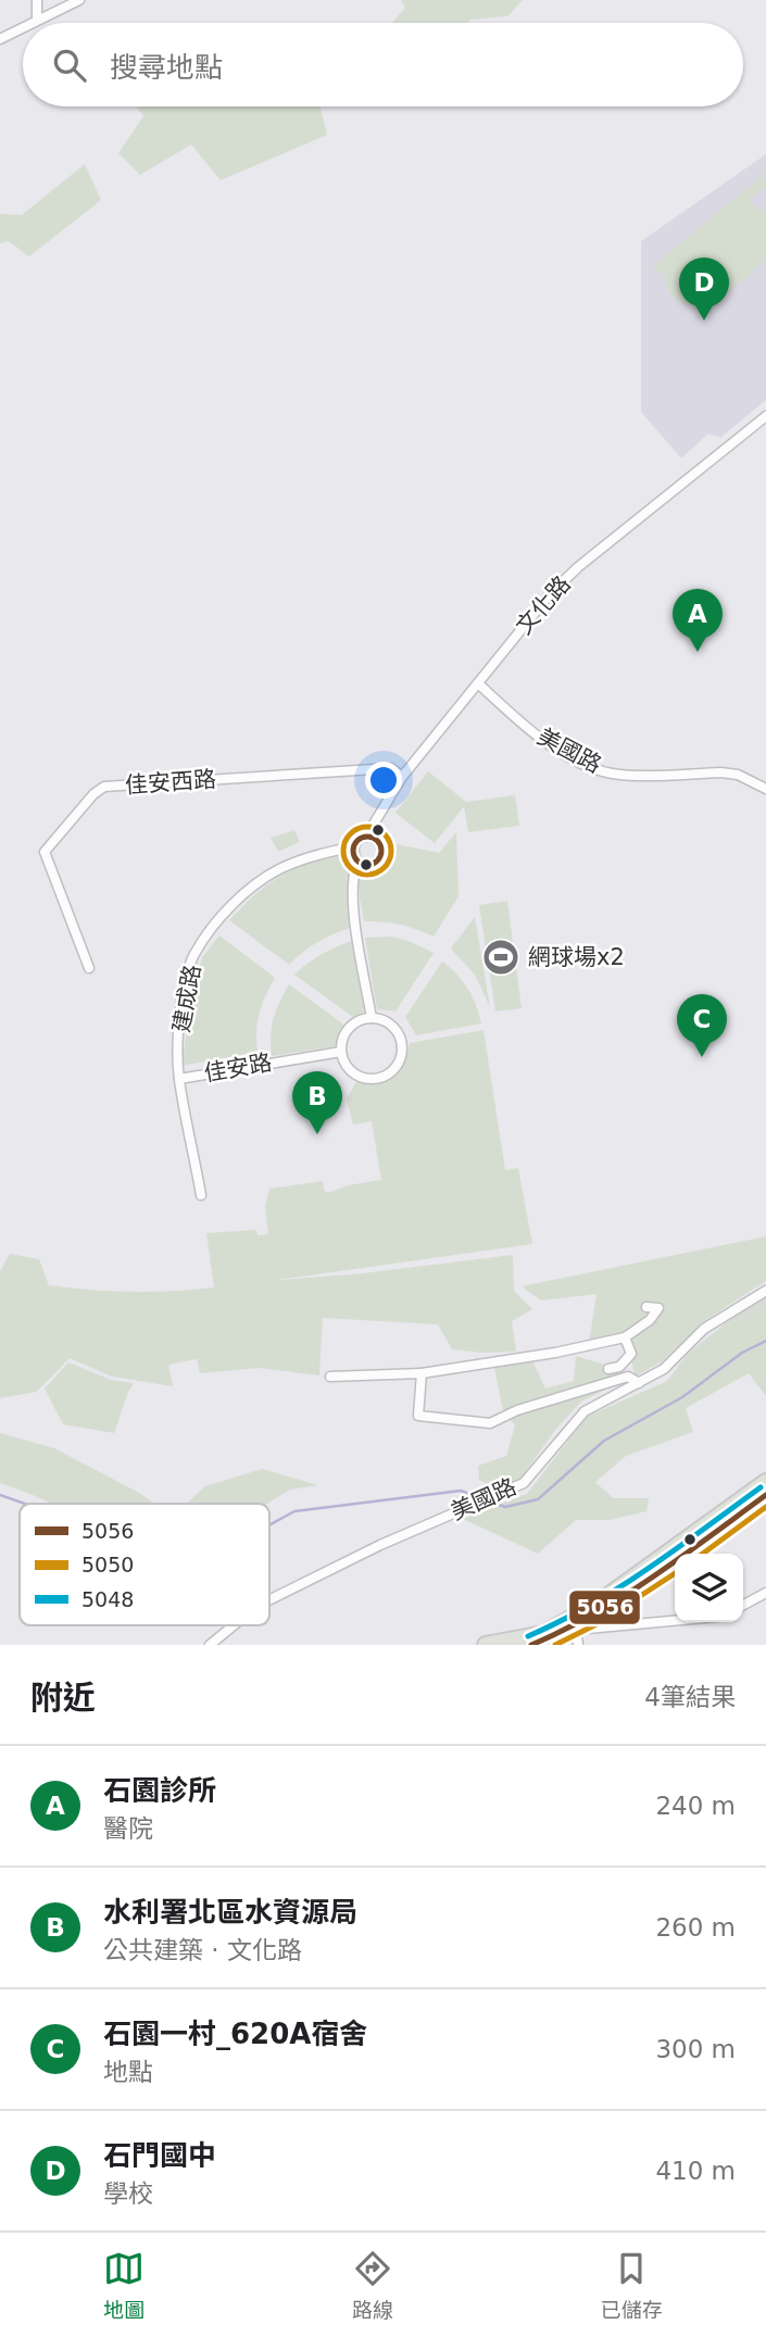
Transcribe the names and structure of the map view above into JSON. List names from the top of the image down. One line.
{"streets":{"street":["文化路","美國路","佳安西路","建成路","佳安路"]},"crossings":[["文化路","美國路"],["文化路","佳安西路"],["文化路","建成路"],["建成路","佳安路"]],"places":{"sports":["網球場x2"]},"lines":["transit line 5050","transit line 5056","transit line 5048"],"legend":["5056","5050","5048"],"page":{"search":"搜尋地點","pins":["D","A","C","B"],"heading":["附近","4筆結果"],"list":[{"mark":"A","name":"石園診所","note":"醫院","value":"240 m"},{"mark":"B","name":"水利署北區水資源局","note":"公共建築 · 文化路","value":"260 m"},{"mark":"C","name":"石園一村_620A宿舍","note":"地點","value":"300 m"},{"mark":"D","name":"石門國中","note":"學校","value":"410 m"}],"nav":["地圖","路線","已儲存"]}}
